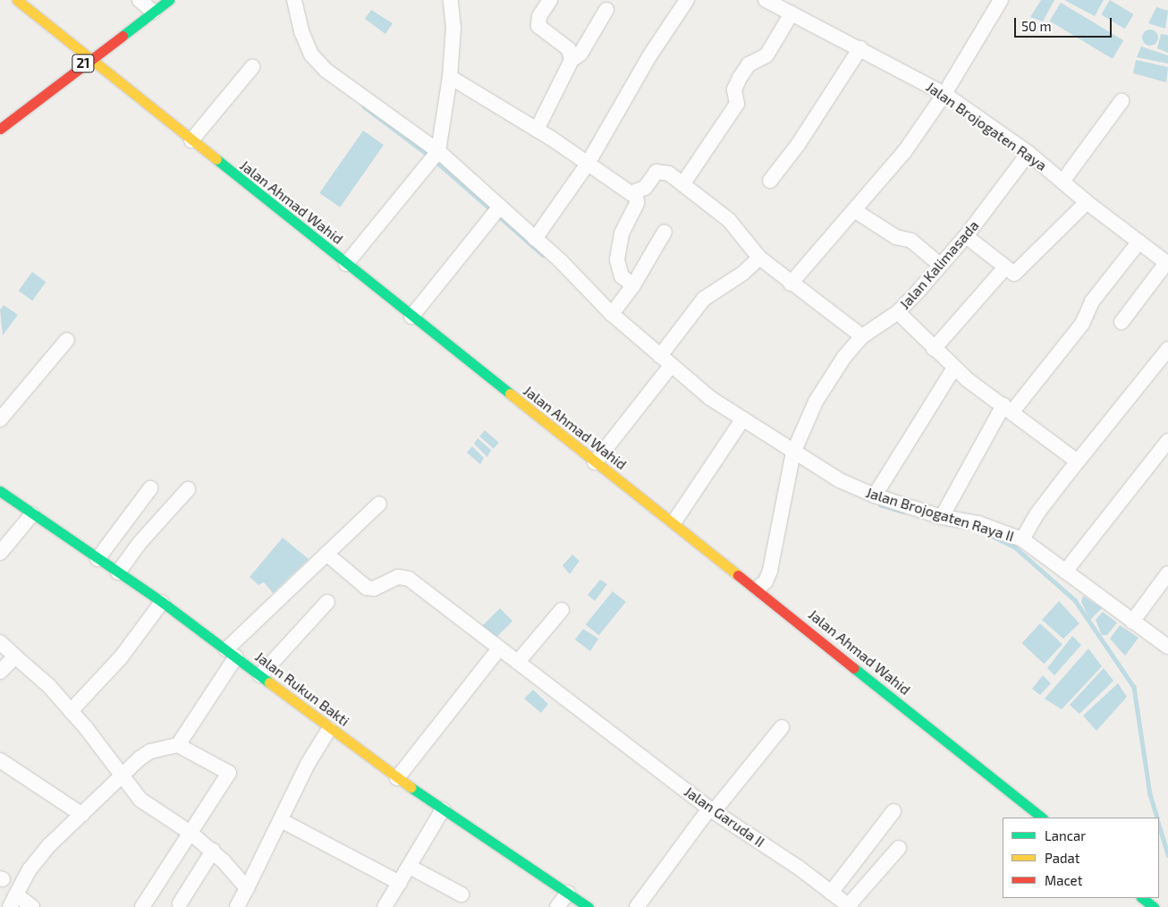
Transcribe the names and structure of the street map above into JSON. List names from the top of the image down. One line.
{"streets":{"main road":["21","Jalan Ahmad Wahid","Jalan Rukun Bakti"],"street":["Jalan Brojogaten Raya","Jalan Kalimasada","Jalan Brojogaten Raya II","Jalan Garuda II"]},"crossings":[["21","Jalan Ahmad Wahid"],["Jalan Brojogaten Raya","Jalan Kalimasada"],["Jalan Ahmad Wahid","Jalan Kalimasada"],["Jalan Kalimasada","Jalan Brojogaten Raya II"]],"legend":["Lancar","Padat","Macet"],"scale_bar":"50 m"}
